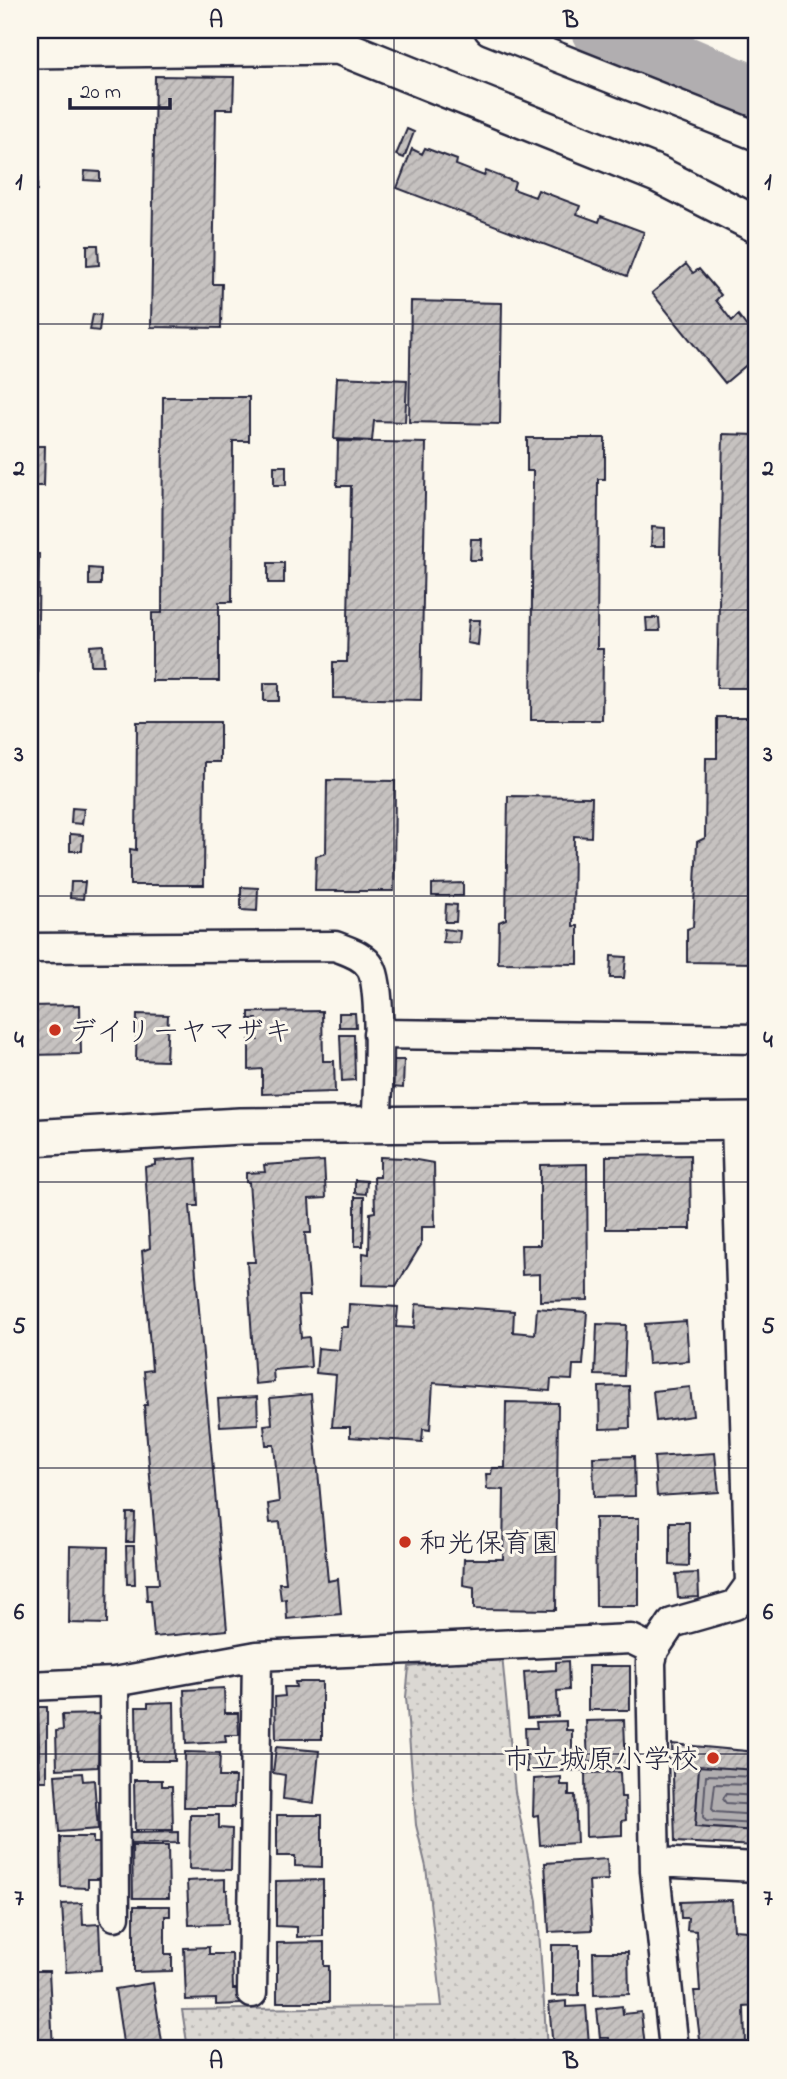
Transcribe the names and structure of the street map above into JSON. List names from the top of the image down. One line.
{"places":["デイリーヤマザキ","和光保育園","市立城原小学校"],"scale_bar":"20 m","grid":{"columns":["A","B"],"rows":["1","2","3","4","5","6","7"]}}
